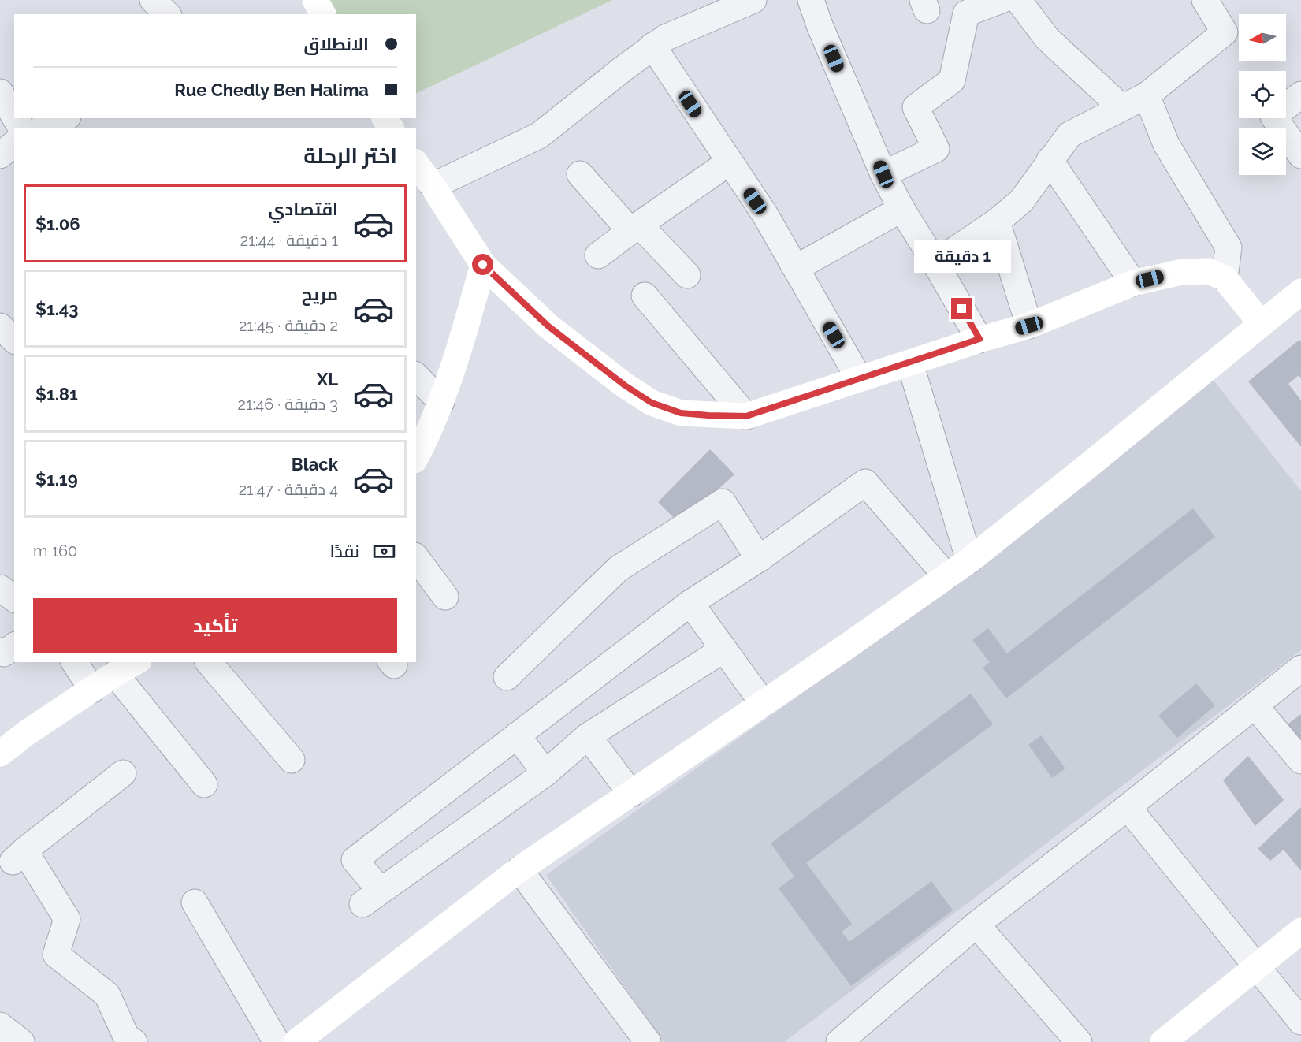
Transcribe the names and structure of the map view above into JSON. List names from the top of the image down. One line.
{"north":"left","page":{"banner":["الانطلاق","Rue Chedly Ben Halima"],"heading":"اختر الرحلة","list":[{"name":"اقتصادي","note":"1 دقيقة · 21:44","value":"$1.06"},{"name":"مريح","note":"2 دقيقة · 21:45","value":"$1.43"},{"name":"XL","note":"3 دقيقة · 21:46","value":"$1.81"},{"name":"Black","note":"4 دقيقة · 21:47","value":"$1.19"}],"bubble":"1 دقيقة","pay":["نقدًا","160 m"],"buttons":"تأكيد"}}
